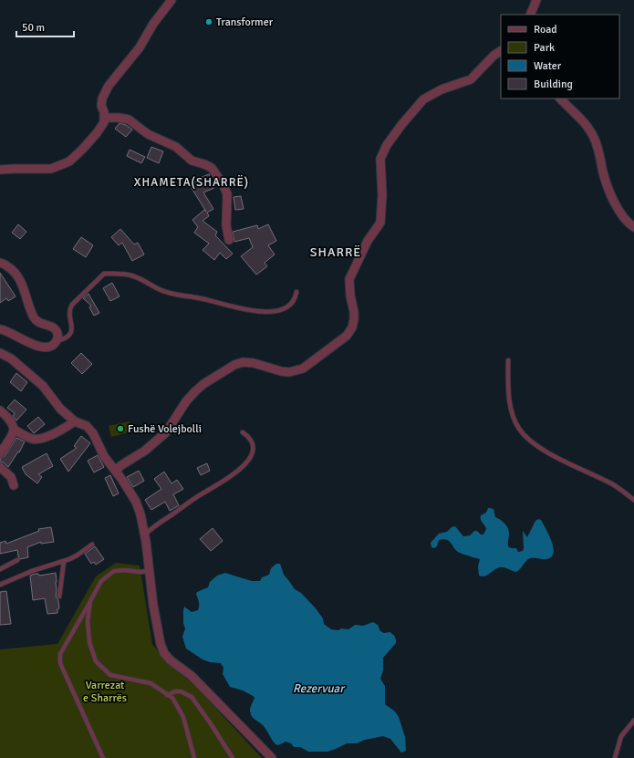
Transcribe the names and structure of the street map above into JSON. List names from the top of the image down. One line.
{"districts":["XHAMETA(SHARRË)","SHARRË"],"water":["Rezervuar"],"parks":["Varrezat e Sharrës"],"places":["Transformer","Fushë Volejbolli"],"legend":["Road","Park","Water","Building"],"scale_bar":"50 m"}
